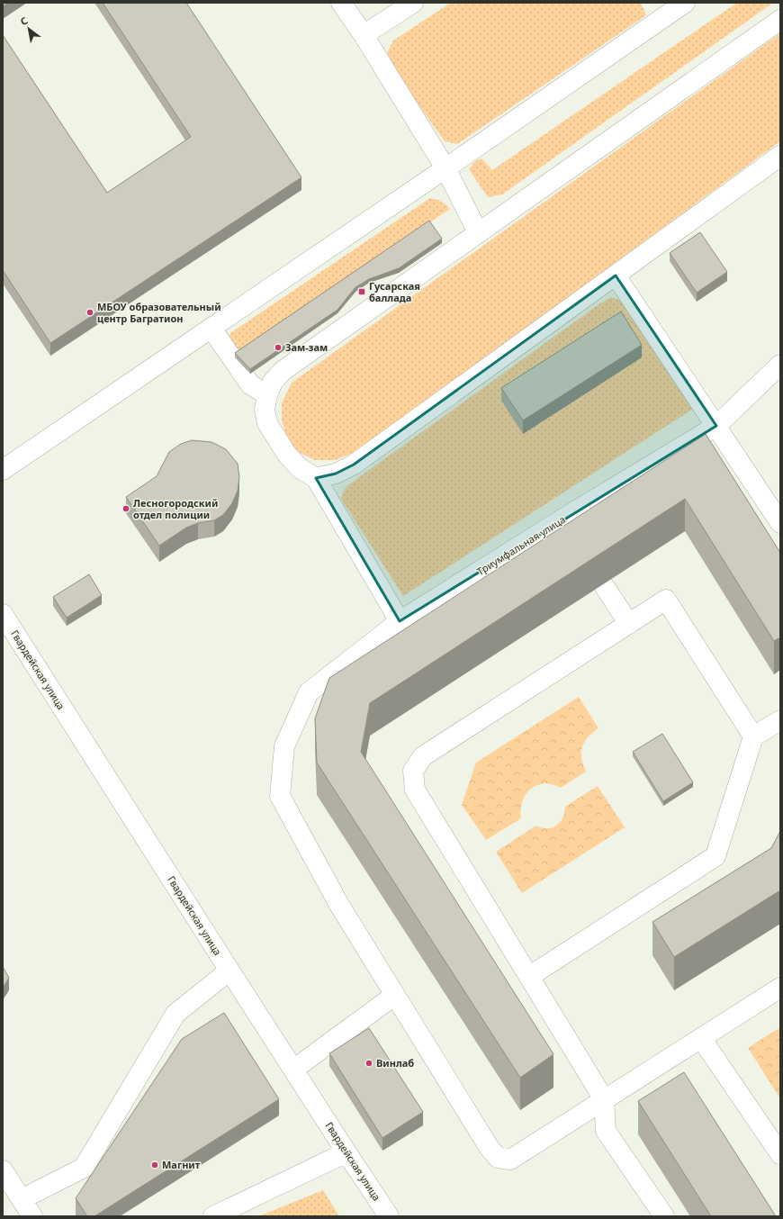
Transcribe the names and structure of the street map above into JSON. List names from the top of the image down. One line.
{"streets":{"street":["Триумфальная улица","Гвардейская улица"]},"places":{"transit":["Гусарская баллада"],"other":["МБОУ образовательный центр Багратион","Зам-зам","Лесногородский отдел полиции","Винлаб","Магнит"]},"north":"top left"}
